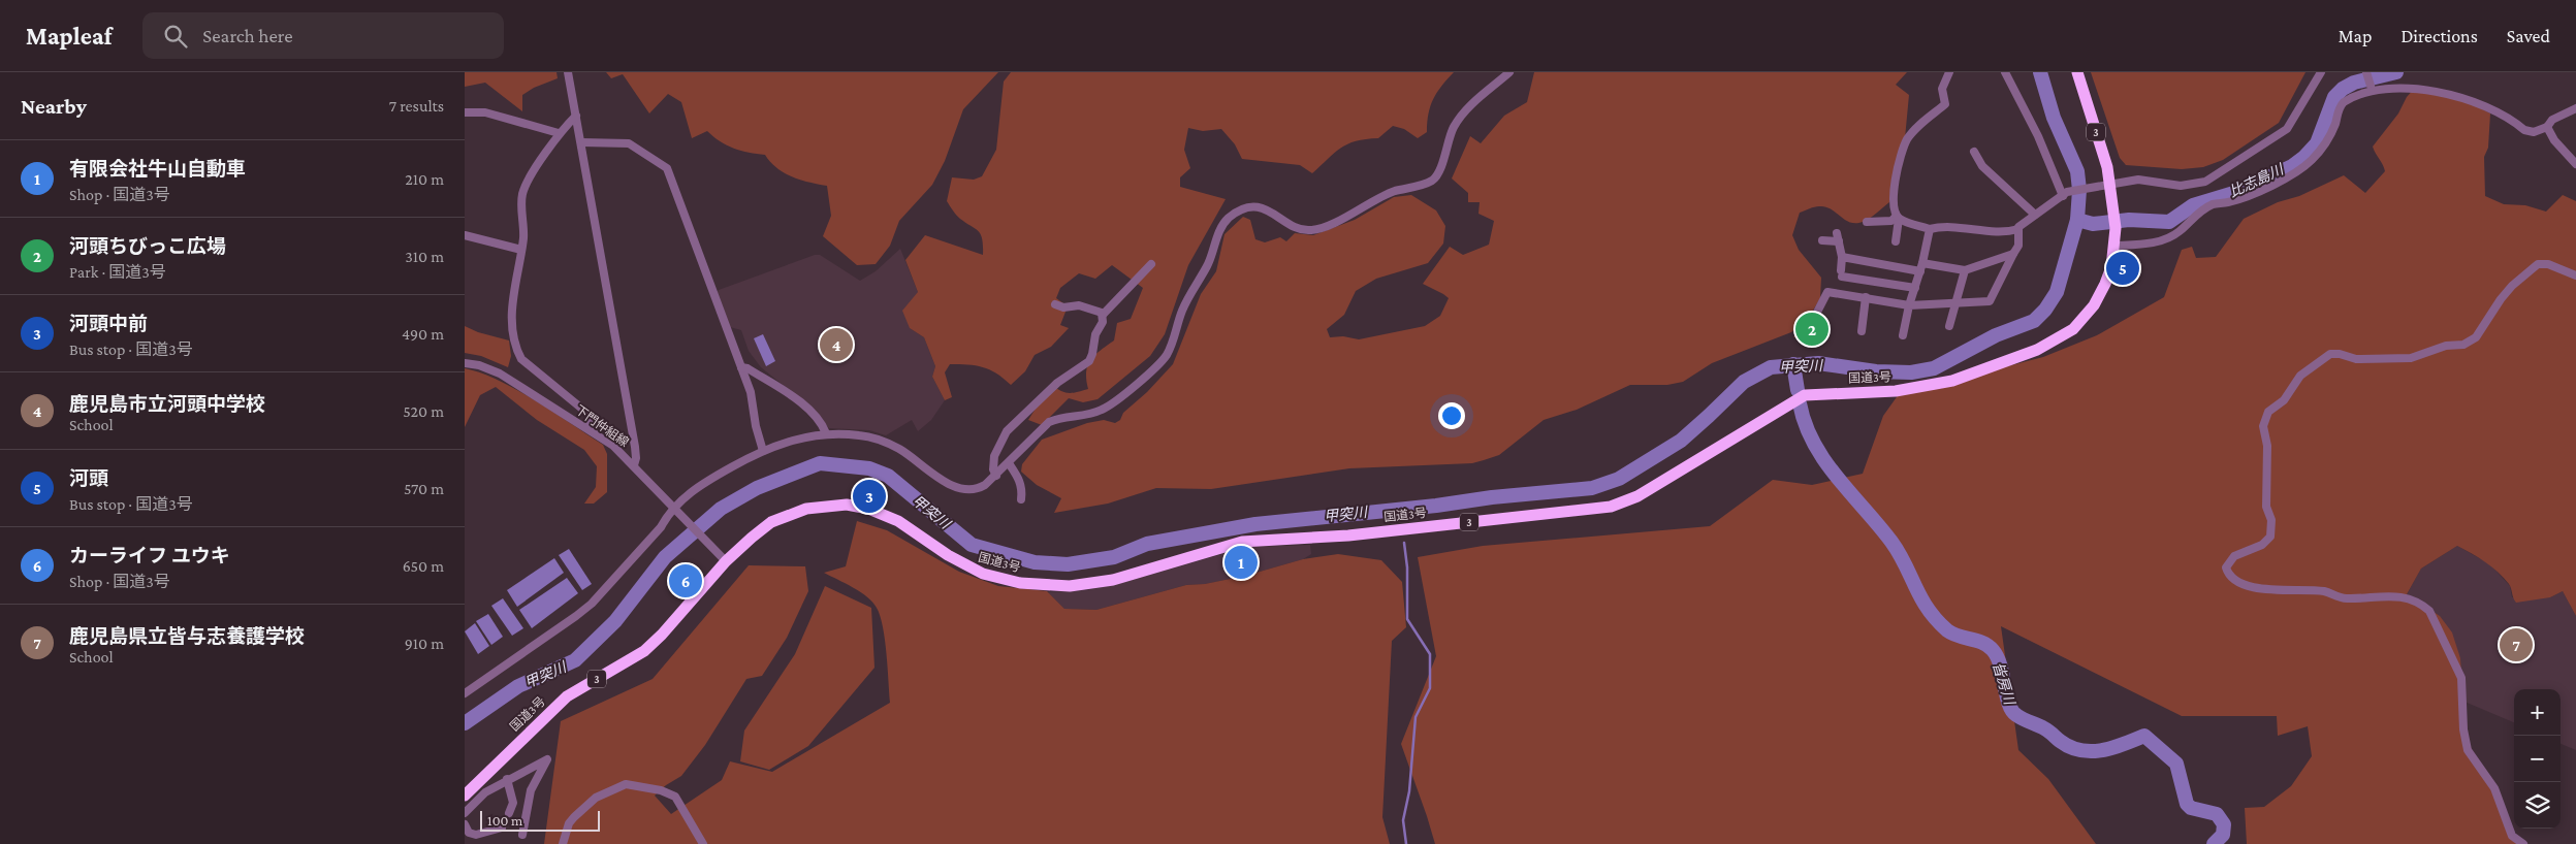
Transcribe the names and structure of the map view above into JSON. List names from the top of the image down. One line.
{"streets":{"highway":["3","国道3号"],"street":["下門仲組線"]},"crossings":[["国道3号","下門仲組線"]],"water":["比志島川","甲突川","皆房川"],"scale_bar":"100 m","page":{"header":"Mapleaf","search":"Search here","nav":["Map","Directions","Saved"],"heading":["Nearby","7 results"],"list":[{"mark":"1","name":"有限会社牛山自動車","note":"Shop · 国道3号","value":"210 m"},{"mark":"2","name":"河頭ちびっこ広場","note":"Park · 国道3号","value":"310 m"},{"mark":"3","name":"河頭中前","note":"Bus stop · 国道3号","value":"490 m"},{"mark":"4","name":"鹿児島市立河頭中学校","note":"School","value":"520 m"},{"mark":"5","name":"河頭","note":"Bus stop · 国道3号","value":"570 m"},{"mark":"6","name":"カーライフ ユウキ","note":"Shop · 国道3号","value":"650 m"},{"mark":"7","name":"鹿児島県立皆与志養護学校","note":"School","value":"910 m"}],"pins":["5","2","4","3","1","6","7"],"map_buttons":["+","−"],"scale":"100 m"}}
